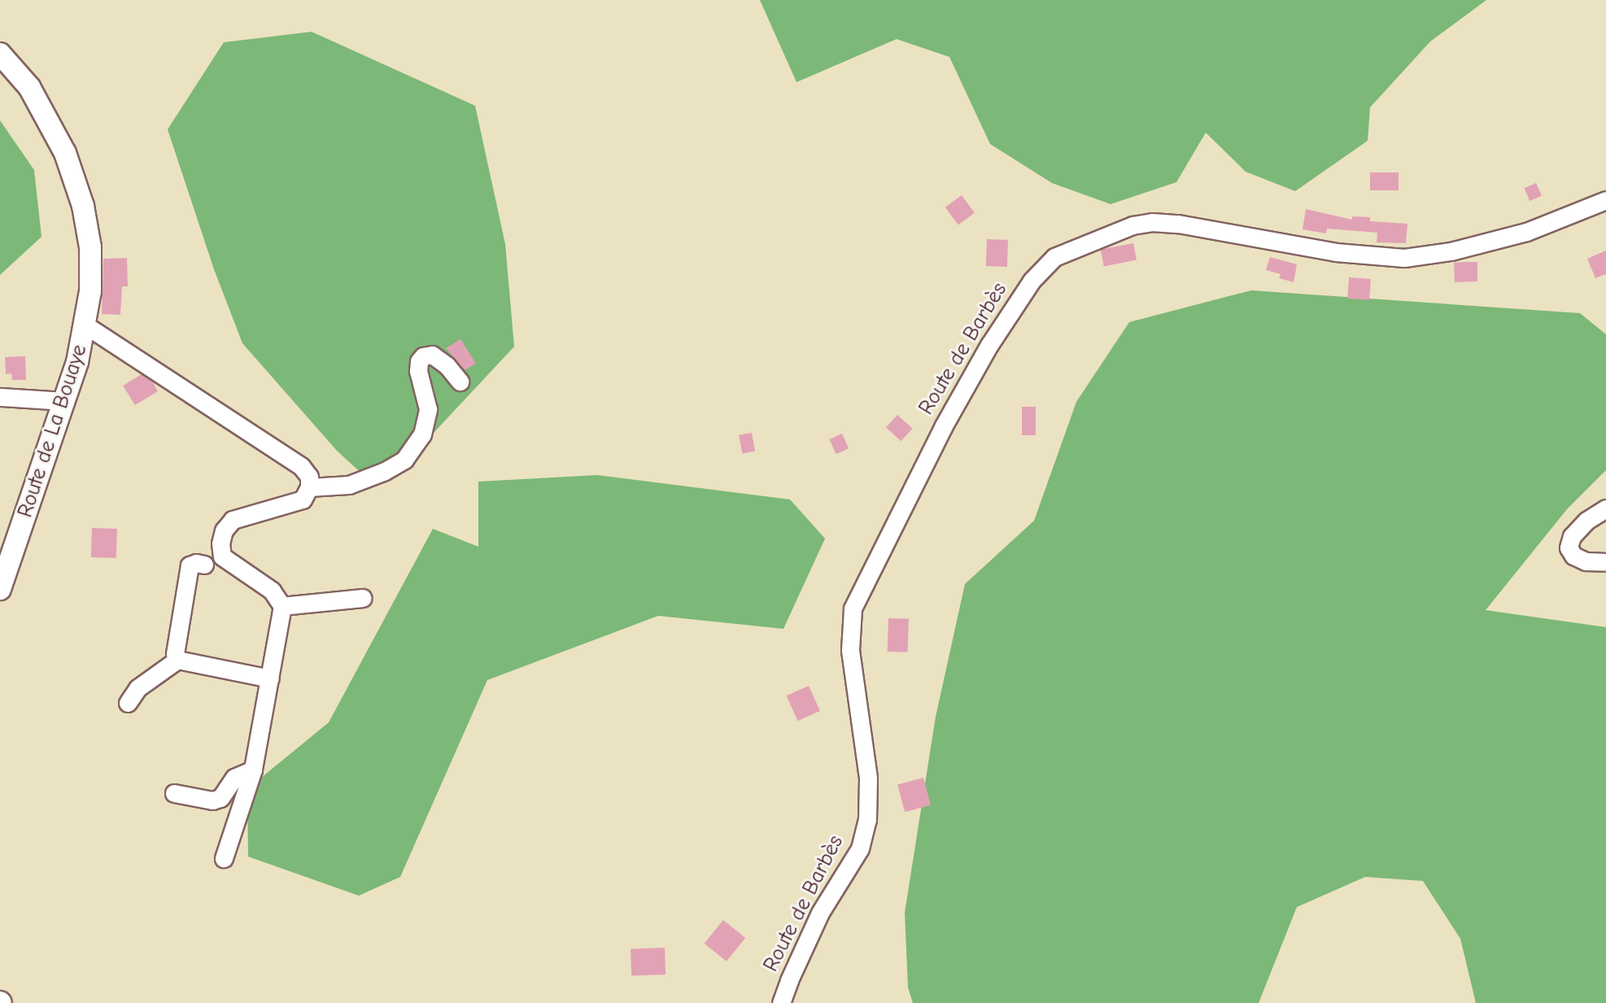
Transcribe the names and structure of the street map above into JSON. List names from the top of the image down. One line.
{"streets":{"main road":["Route de La Bouaye"],"street":["Route de Barbès"]}}
